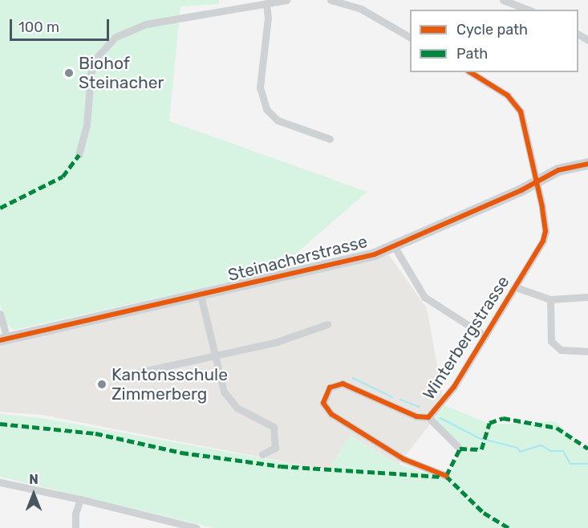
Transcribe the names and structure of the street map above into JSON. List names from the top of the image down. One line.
{"streets":{"street":["Steinacherstrasse","Winterbergstrasse"]},"crossings":[["Steinacherstrasse","Winterbergstrasse"]],"places":["Biohof Steinacher","Kantonsschule Zimmerberg"],"legend":["Cycle path","Path"],"scale_bar":"100 m","north":"top"}
